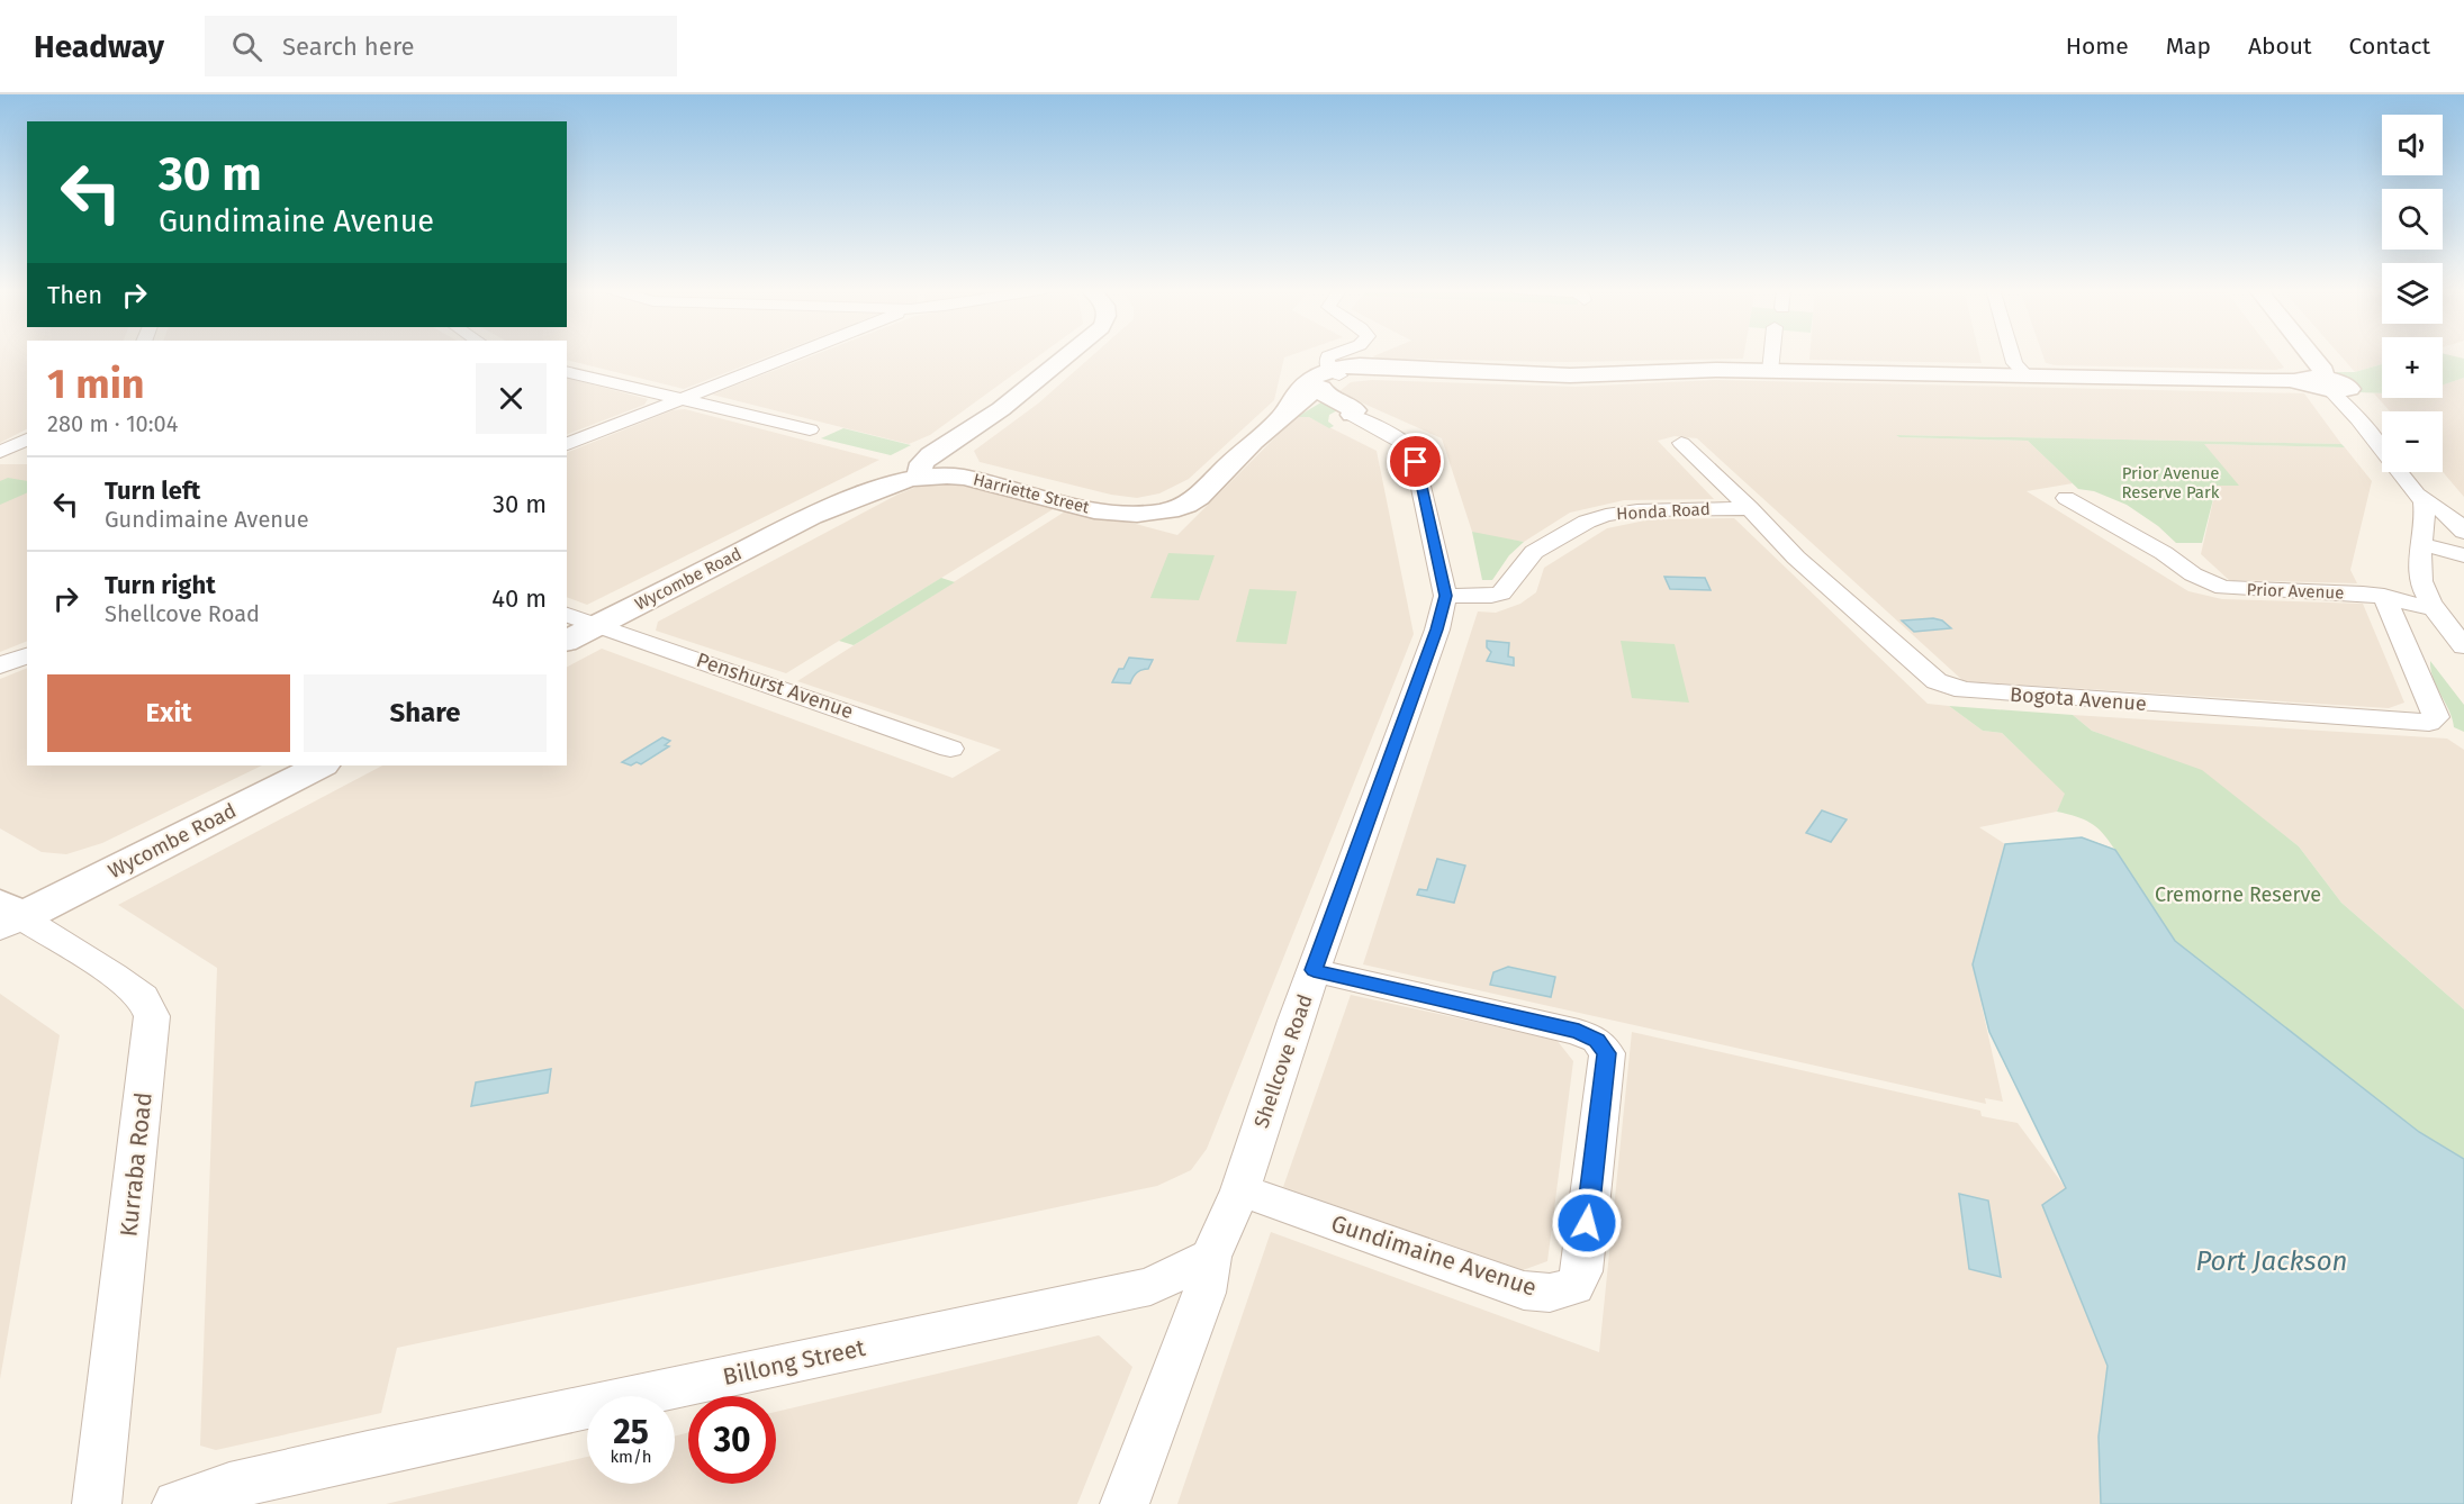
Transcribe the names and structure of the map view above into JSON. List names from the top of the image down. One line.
{"streets":{"main road":["Harriette Street","Wycombe Road"],"street":["Honda Road","Prior Avenue","Penshurst Avenue","Bogota Avenue","Shellcove Road","Kurraba Road","Gundimaine Avenue","Billong Street"]},"crossings":[["Harriette Street","Wycombe Road"],["Honda Road","Bogota Avenue"],["Honda Road","Shellcove Road"],["Wycombe Road","Penshurst Avenue"],["Wycombe Road","Kurraba Road"],["Prior Avenue","Bogota Avenue"],["Shellcove Road","Gundimaine Avenue"],["Shellcove Road","Billong Street"]],"water":["Port Jackson"],"parks":["Prior Avenue Reserve Park","Cremorne Reserve"],"page":{"header":"Headway","search":"Search here","nav":["Home","Map","About","Contact"],"map_buttons":["+","−"],"turn":["30 m","Gundimaine Avenue"],"then":"Then","heading":["1 min","280 m · 10:04"],"list":[{"name":"Turn left","note":"Gundimaine Avenue","value":"30 m"},{"name":"Turn right","note":"Shellcove Road","value":"40 m"}],"buttons":["Exit","Share"],"speed":"25 km/h","limit":"30"}}
